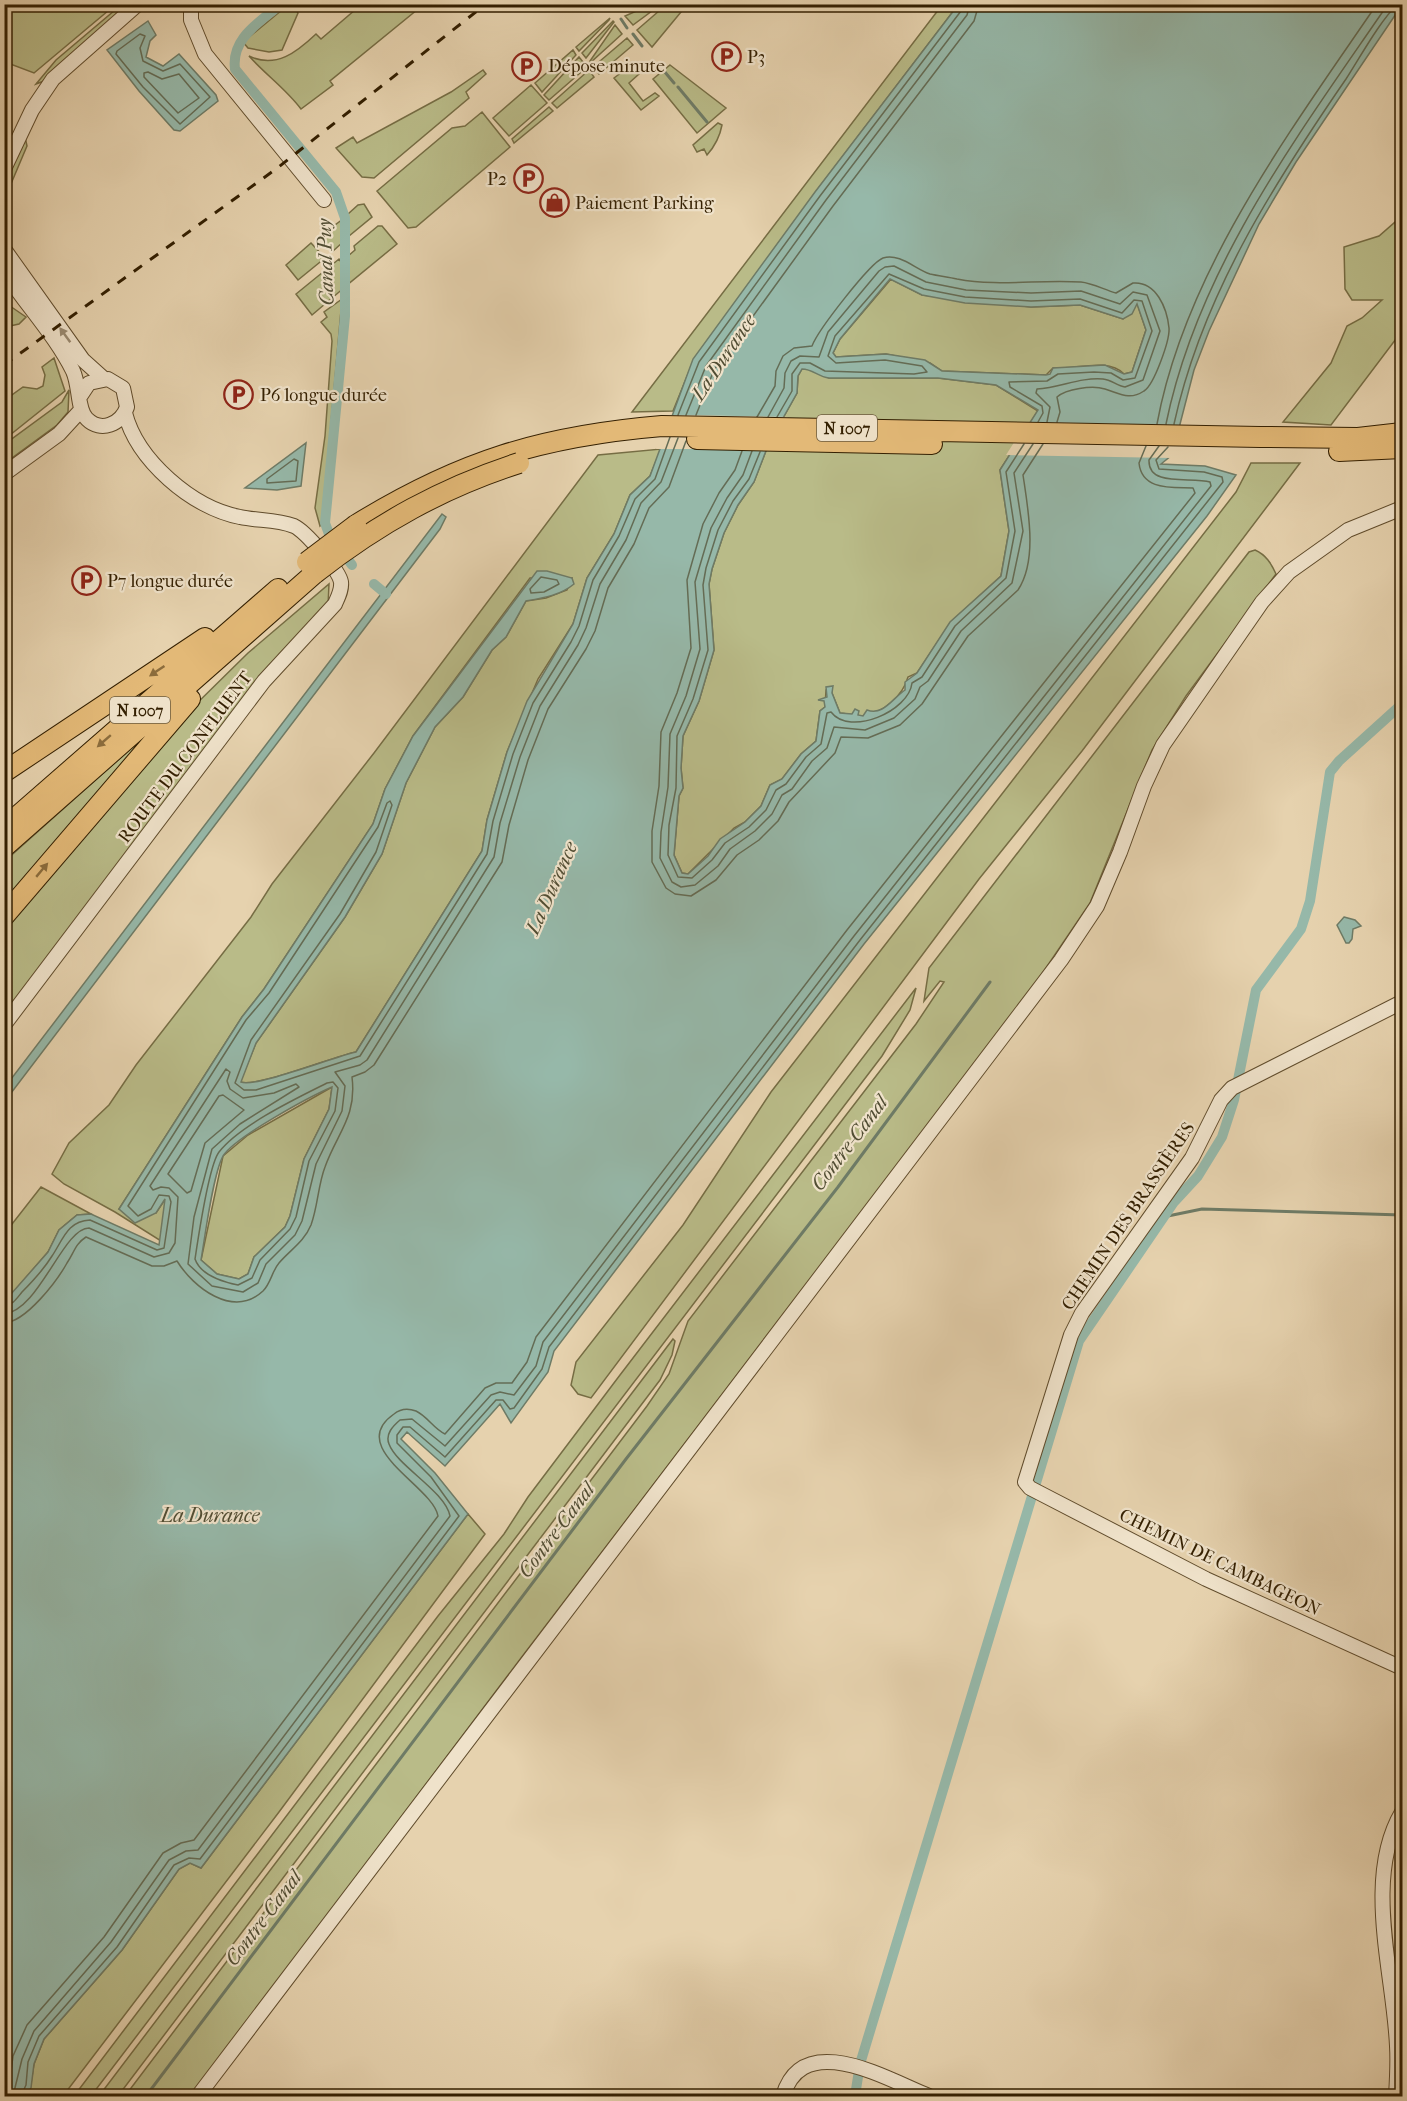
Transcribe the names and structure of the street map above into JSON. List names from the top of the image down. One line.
{"streets":{"highway":["N 1007"],"street":["ROUTE DU CONFLUENT","CHEMIN DES BRASSIÈRES","CHEMIN DE CAMBAGEON"]},"crossings":[["CHEMIN DES BRASSIÈRES","CHEMIN DE CAMBAGEON"]],"water":["Canal Puy","La Durance","Contre-Canal"],"places":{"parking":["P3","Dépose minute","P2","P6 longue durée","P7 longue durée"],"shop":["Paiement Parking"]}}
